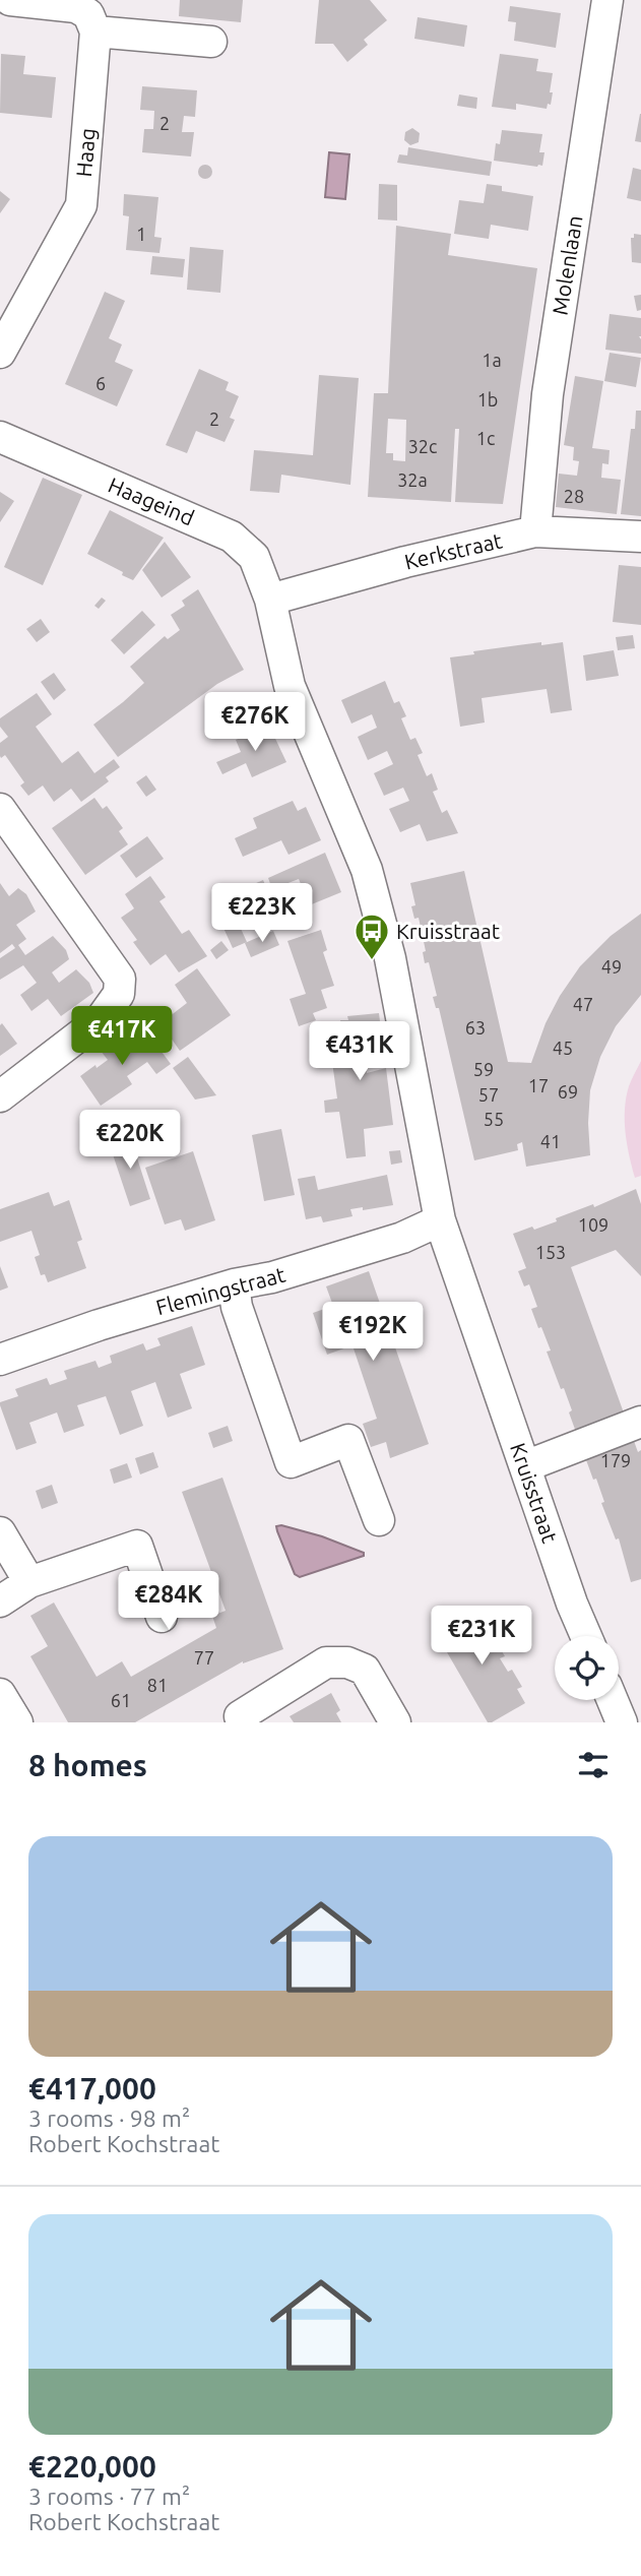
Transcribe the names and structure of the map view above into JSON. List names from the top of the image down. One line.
{"streets":{"street":["Haag","Molenlaan","Haageind","Kerkstraat","Flemingstraat","Kruisstraat"]},"crossings":[["Molenlaan","Kerkstraat"],["Haageind","Kerkstraat"],["Haageind","Kruisstraat"],["Kerkstraat","Kruisstraat"],["Flemingstraat","Kruisstraat"]],"places":{"bus stop":["Kruisstraat"]},"house_numbers":["2","1","1a","6","1b","2","1c","32c","32a","28","49","47","63","45","59","17","69","57","55","41","109","153","179","77","81","61"],"page":{"price":["€276K","€223K","€417K","€431K","€220K","€192K","€284K","€231K"],"heading":"8 homes","list":[{"name":"€417,000","note":"3 rooms · 98 m² · Robert Kochstraat"},{"name":"€220,000","note":"3 rooms · 77 m² · Robert Kochstraat"}]}}
